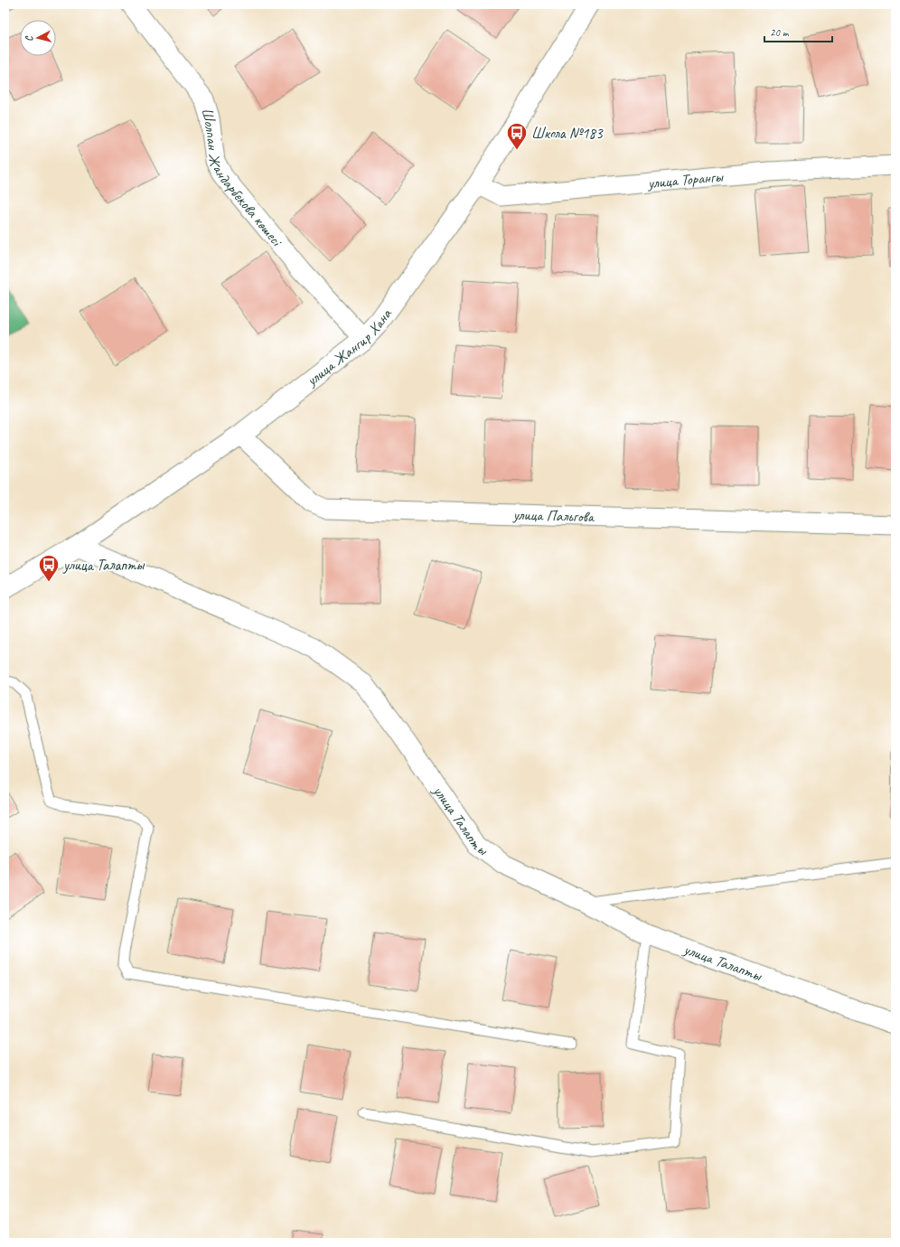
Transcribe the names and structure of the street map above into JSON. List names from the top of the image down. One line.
{"streets":{"street":["Шолпан Жандарбекова көшесі","улица Торангы","улица Жангир Хана","улица Пальгова","улица Талапты"]},"crossings":[["Шолпан Жандарбекова көшесі","улица Жангир Хана"],["улица Торангы","улица Жангир Хана"],["улица Жангир Хана","улица Пальгова"],["улица Жангир Хана","улица Талапты"]],"places":{"bus stop":["Школа №183","улица Талапты"]},"scale_bar":"20 m","north":"left"}
